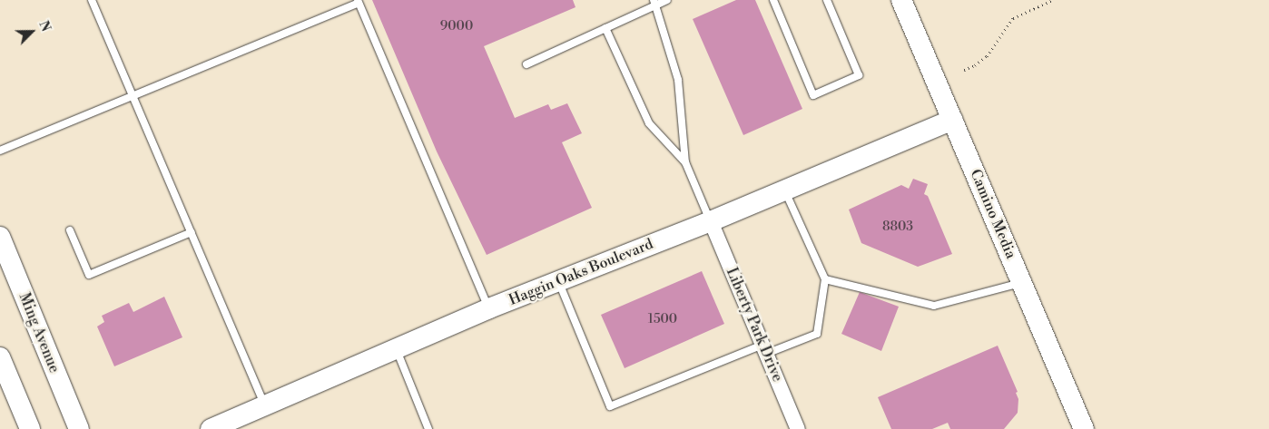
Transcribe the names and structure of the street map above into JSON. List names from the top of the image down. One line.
{"streets":{"street":["Camino Media","Haggin Oaks Boulevard","Liberty Park Drive","Ming Avenue"]},"crossings":[["Camino Media","Haggin Oaks Boulevard"],["Haggin Oaks Boulevard","Liberty Park Drive"]],"house_numbers":["9000","8803","1500"],"north":"top right"}
